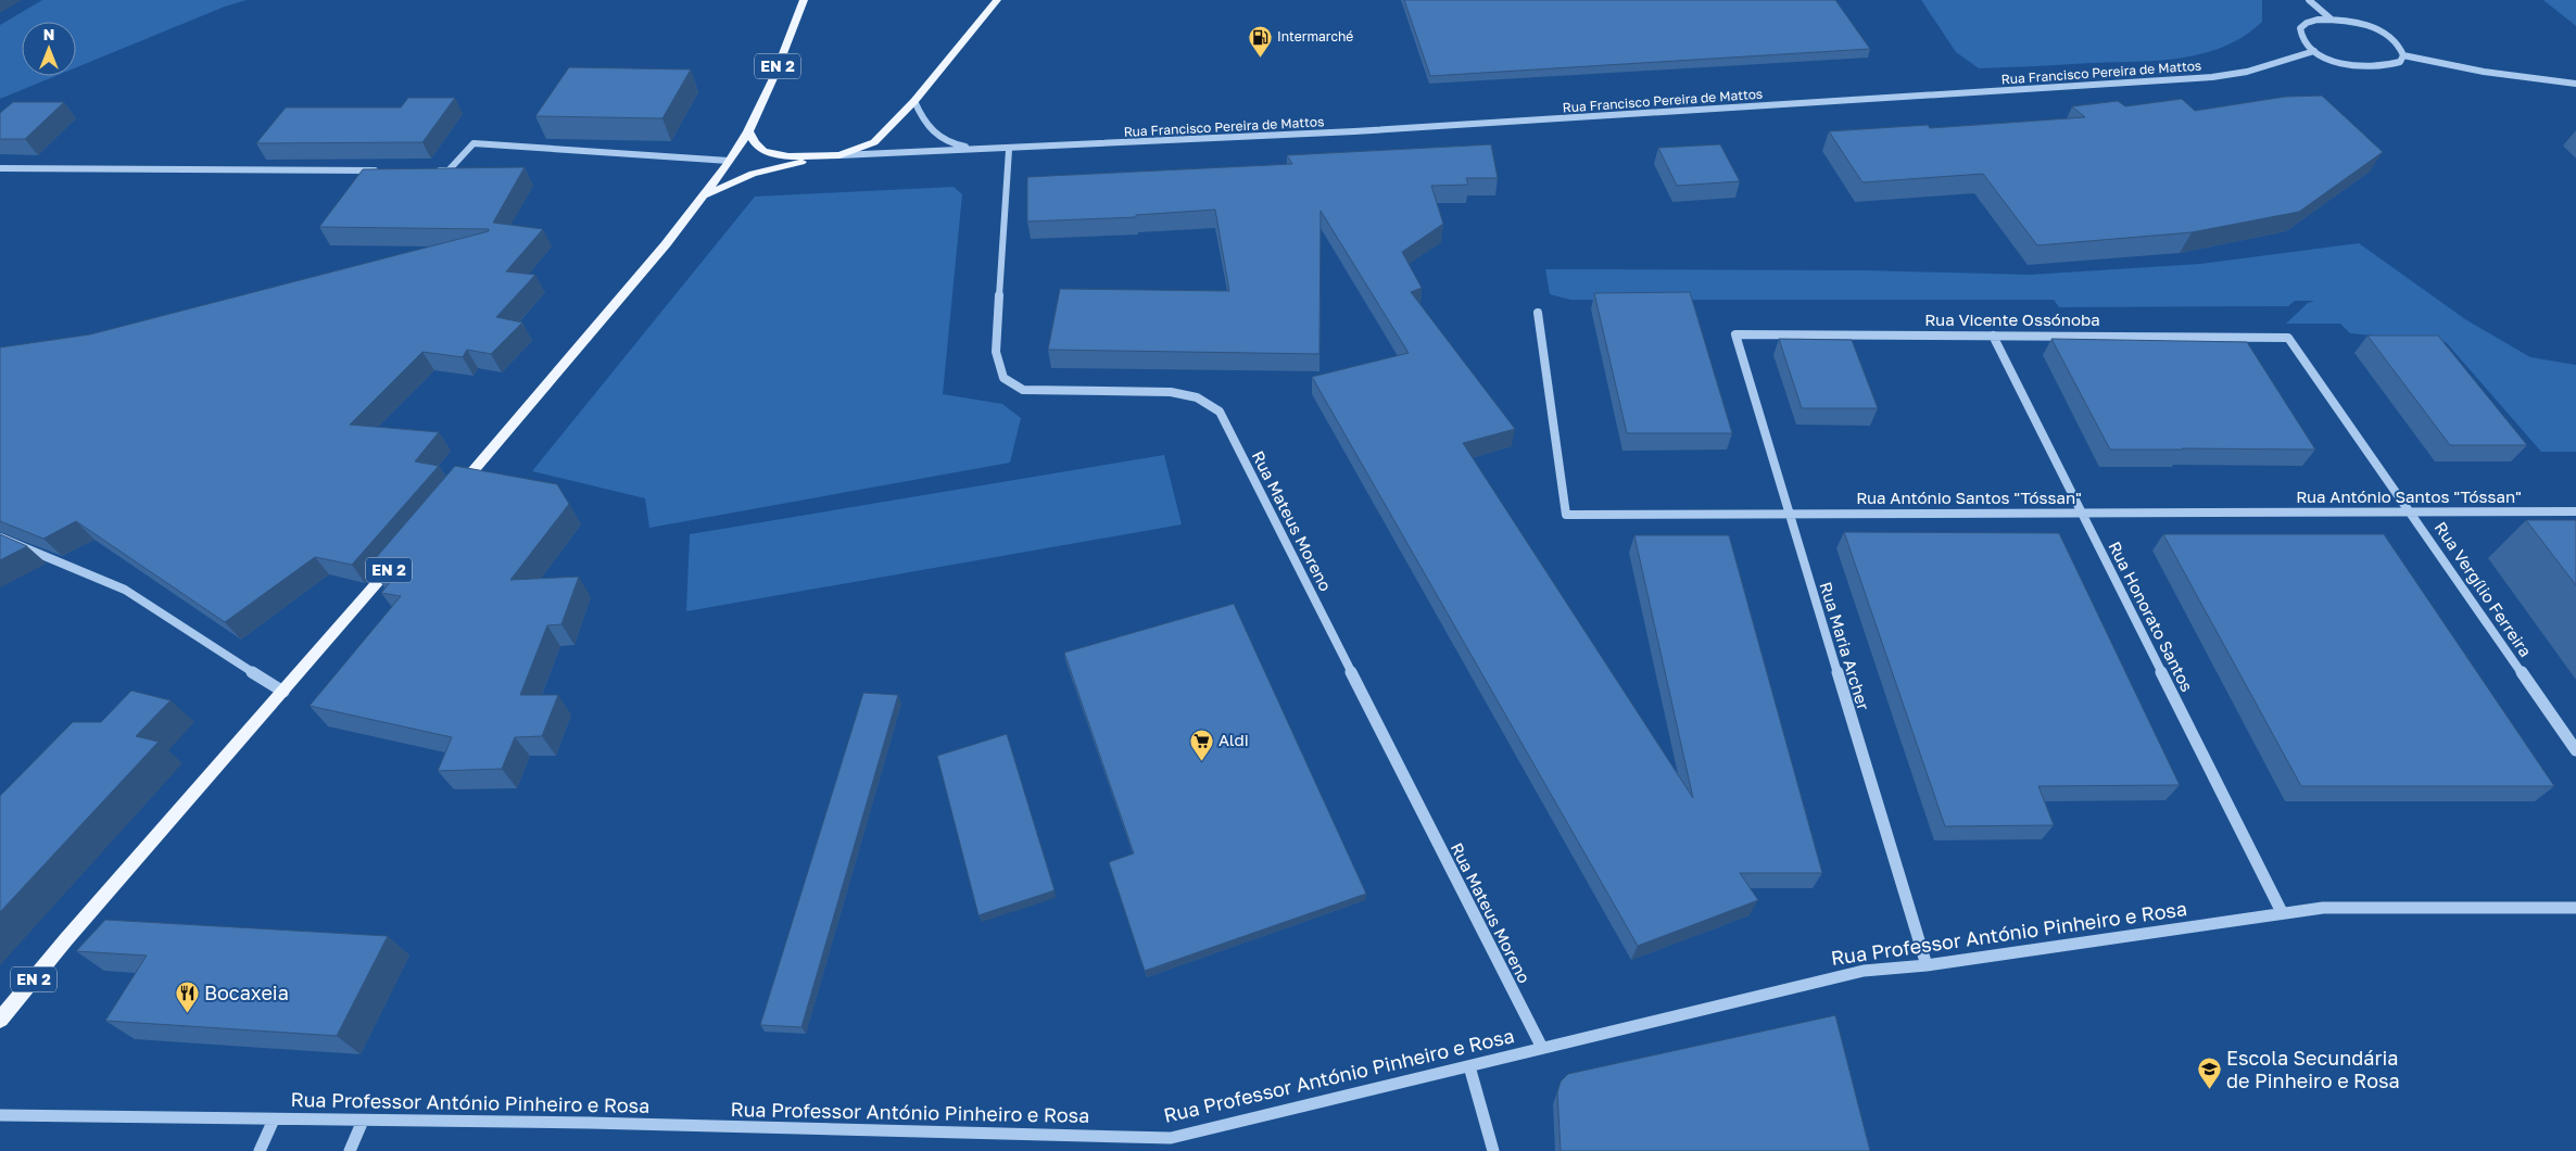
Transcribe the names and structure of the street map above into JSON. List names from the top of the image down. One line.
{"streets":{"main road":["EN 2"],"street":["Rua Francisco Pereira de Mattos","Rua Vicente Ossónoba","Rua António Santos \"Tóssan\"","Rua Mateus Moreno","Rua Vergílio Ferreira","Rua Honorato Santos","Rua Maria Archer","Rua Professor António Pinheiro e Rosa"]},"crossings":[["Rua Francisco Pereira de Mattos","Rua Mateus Moreno"],["Rua Vicente Ossónoba","Rua Vergílio Ferreira"],["Rua Vicente Ossónoba","Rua Honorato Santos"],["Rua Vicente Ossónoba","Rua Maria Archer"],["Rua António Santos \"Tóssan\"","Rua Vergílio Ferreira"],["Rua António Santos \"Tóssan\"","Rua Honorato Santos"],["Rua António Santos \"Tóssan\"","Rua Maria Archer"],["Rua Mateus Moreno","Rua Professor António Pinheiro e Rosa"],["Rua Honorato Santos","Rua Professor António Pinheiro e Rosa"],["Rua Maria Archer","Rua Professor António Pinheiro e Rosa"]],"places":{"fuel station":["Intermarché"],"supermarket":["Aldi"],"restaurant":["Bocaxeia"],"school or university":["Escola Secundária de Pinheiro e Rosa"]},"north":"top"}
